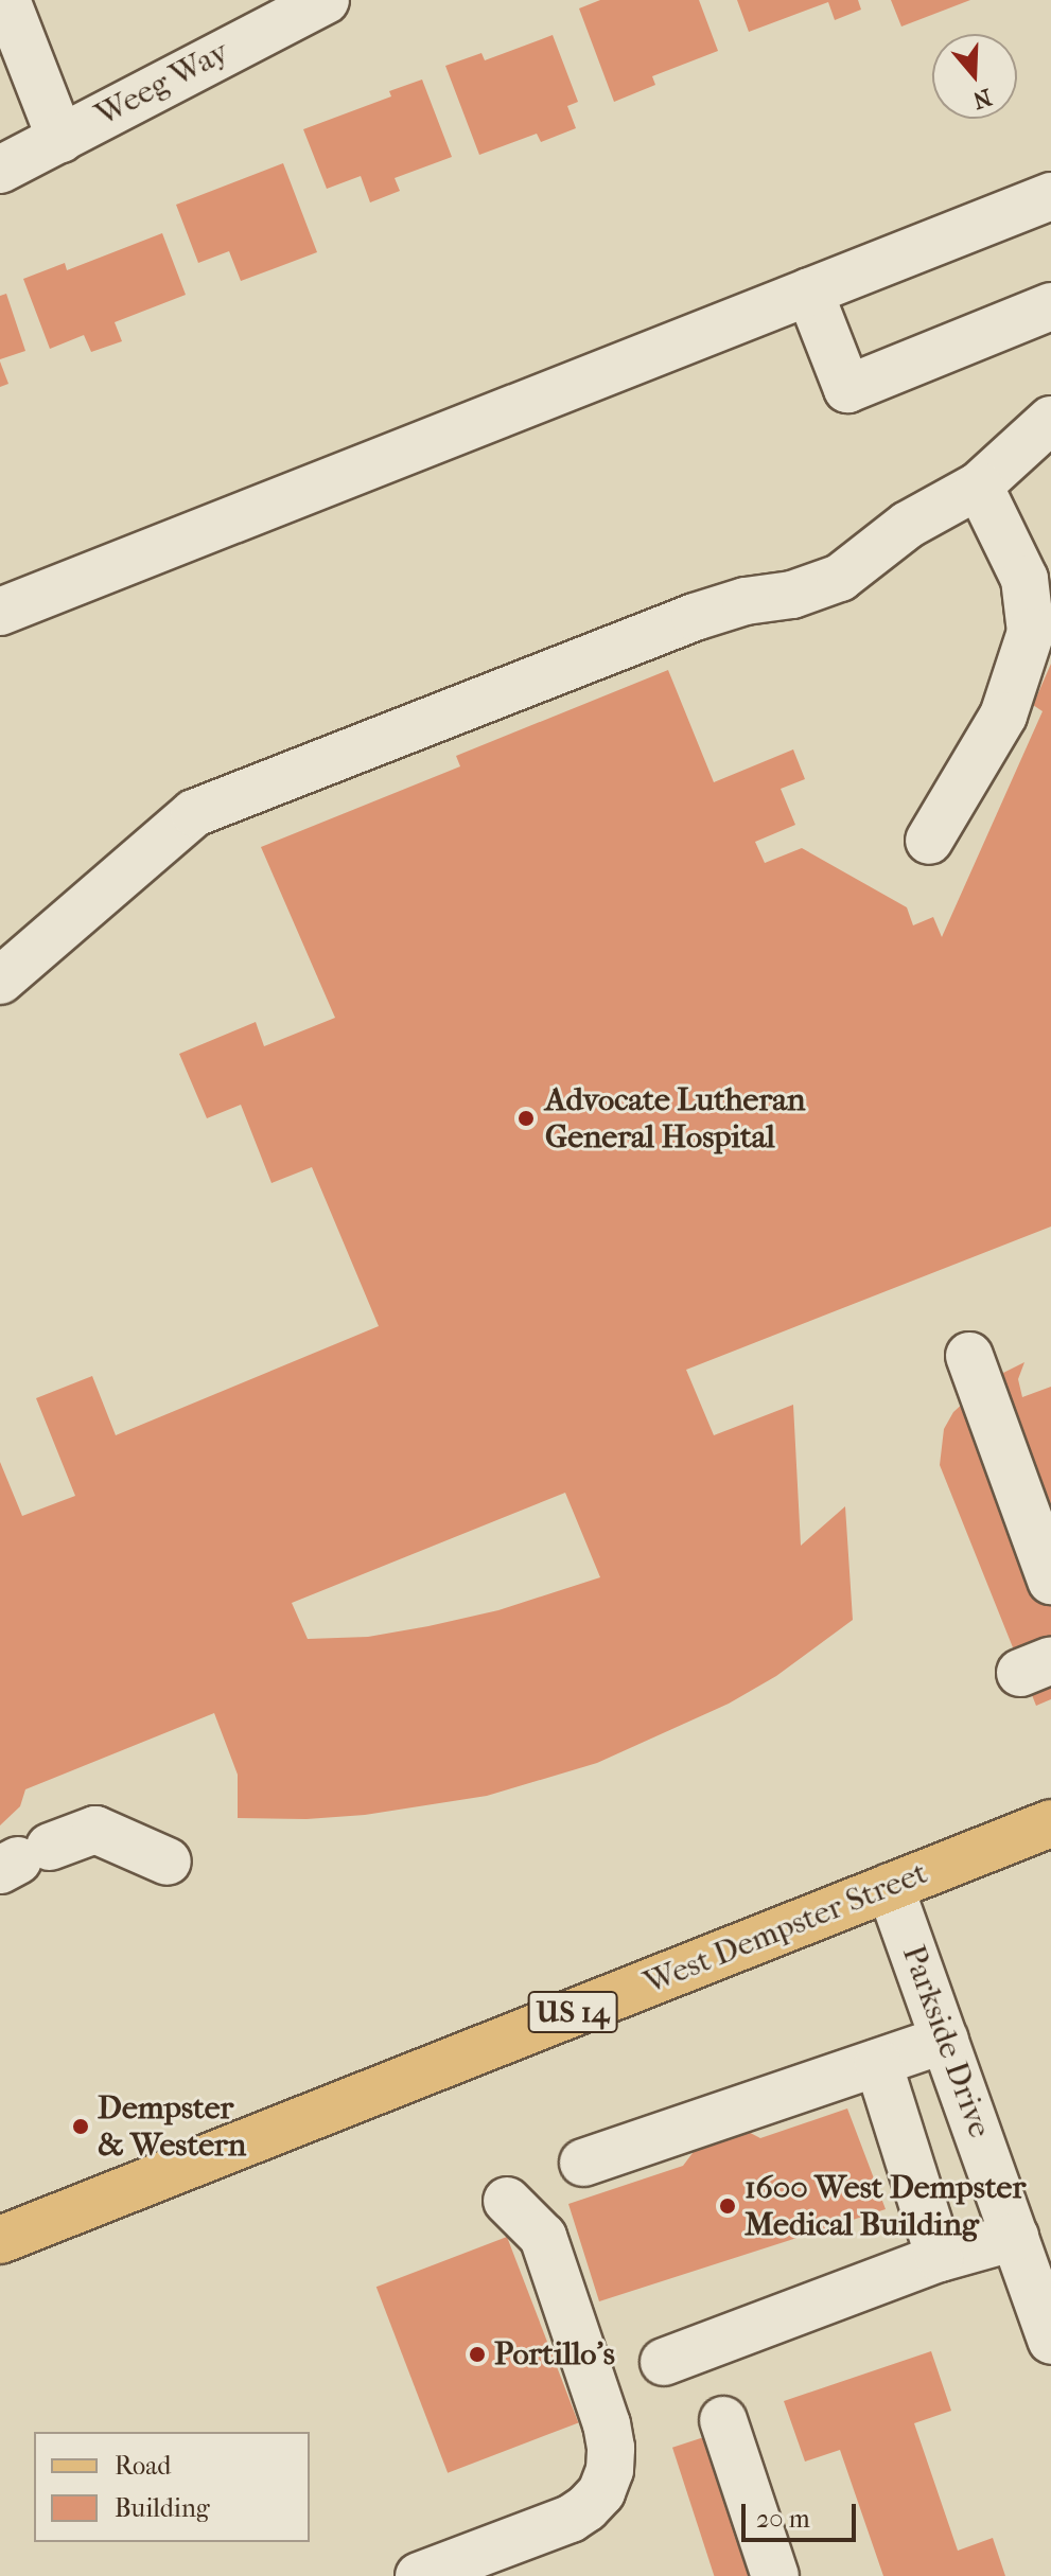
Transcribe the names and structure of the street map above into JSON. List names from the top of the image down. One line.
{"streets":{"main road":["West Dempster Street","US 14"],"street":["Weeg Way","Parkside Drive"]},"crossings":[["West Dempster Street","Parkside Drive"]],"places":["Advocate Lutheran General Hospital","Dempster & Western","1600 West Dempster Medical Building","Portillo's"],"legend":["Road","Building"],"scale_bar":"20 m","north":"bottom"}
